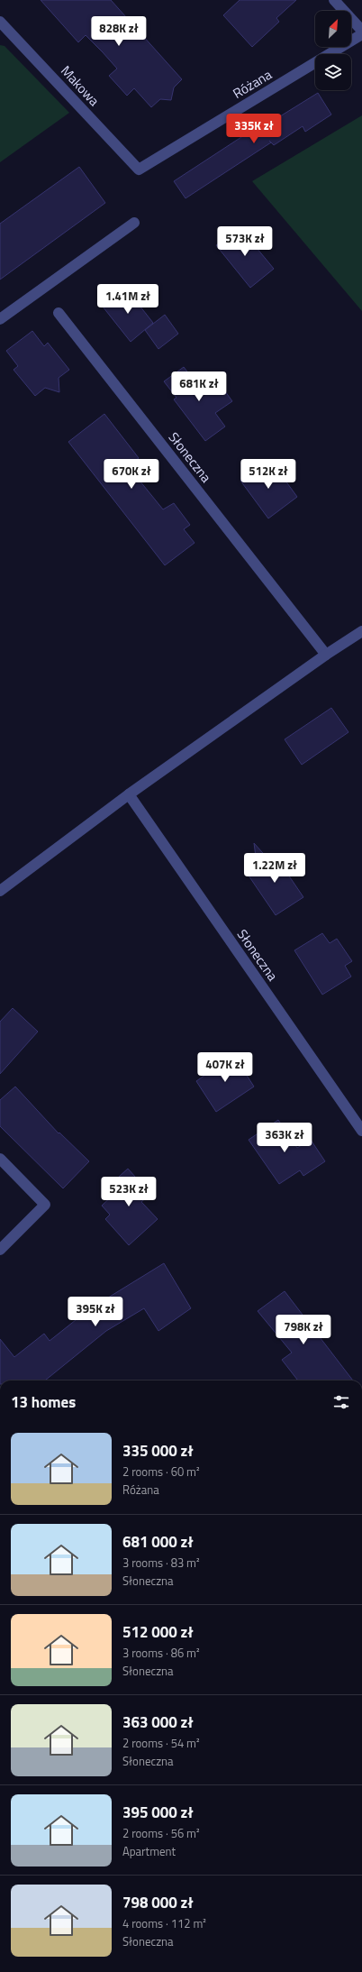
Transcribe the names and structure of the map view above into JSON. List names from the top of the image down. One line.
{"streets":{"street":["Różana","Makowa","Słoneczna"]},"crossings":[["Różana","Makowa"]],"north":"top right","page":{"price":["828K zł","335K zł","573K zł","1.41M zł","681K zł","670K zł","512K zł","1.22M zł","407K zł","363K zł","523K zł","395K zł","798K zł"],"heading":"13 homes","list":[{"name":"335 000 zł","note":"2 rooms · 60 m² · Różana"},{"name":"681 000 zł","note":"3 rooms · 83 m² · Słoneczna"},{"name":"512 000 zł","note":"3 rooms · 86 m² · Słoneczna"},{"name":"363 000 zł","note":"2 rooms · 54 m² · Słoneczna"},{"name":"395 000 zł","note":"2 rooms · 56 m² · Apartment"},{"name":"798 000 zł","note":"4 rooms · 112 m² · Słoneczna"}]}}
